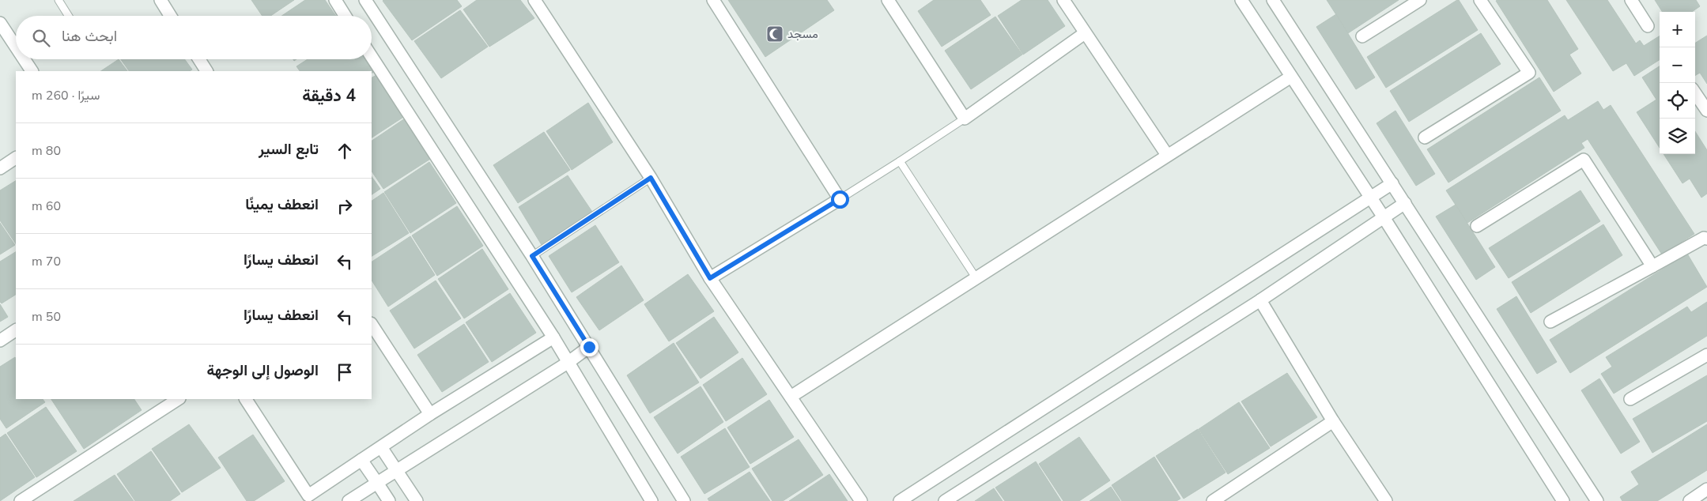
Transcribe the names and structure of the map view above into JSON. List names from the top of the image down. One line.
{"places":{"mosque":["مسجد"]},"page":{"map_buttons":["+","−"],"search":"ابحث هنا","heading":["4 دقيقة","سيرًا · 260 m"],"list":[["تابع السير","80 m"],["انعطف يمينًا","60 m"],["انعطف يسارًا","70 m"],["انعطف يسارًا","50 m"],"الوصول إلى الوجهة"]}}
